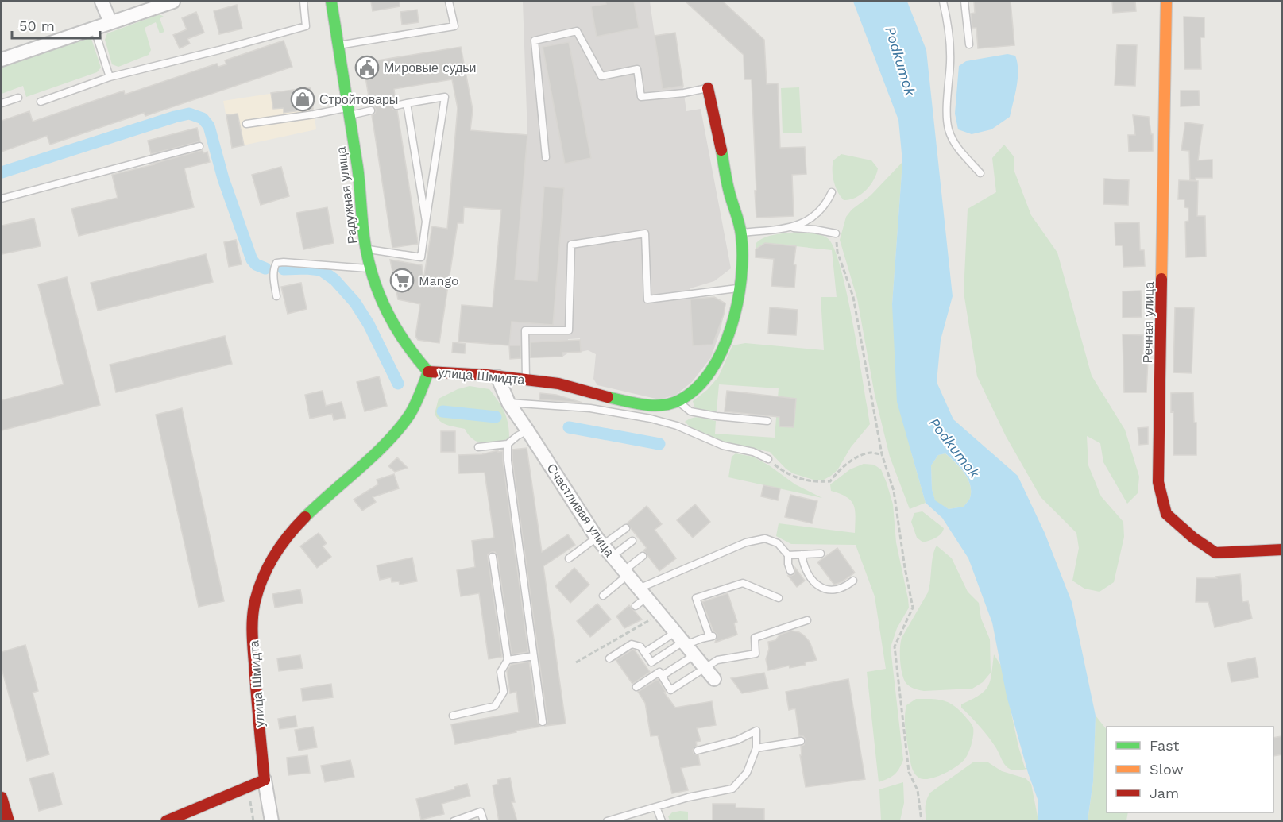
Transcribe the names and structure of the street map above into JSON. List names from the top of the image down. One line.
{"streets":{"street":["Радужная улица","Речная улица","улица Шмидта","Счастливая улица"]},"crossings":[["Радужная улица","улица Шмидта"],["улица Шмидта","Счастливая улица"]],"water":["Podkumok"],"places":{"public building":["Мировые судьи"],"shop":["Стройтовары"],"supermarket":["Mango"]},"legend":["Fast","Slow","Jam"],"scale_bar":"50 m"}
